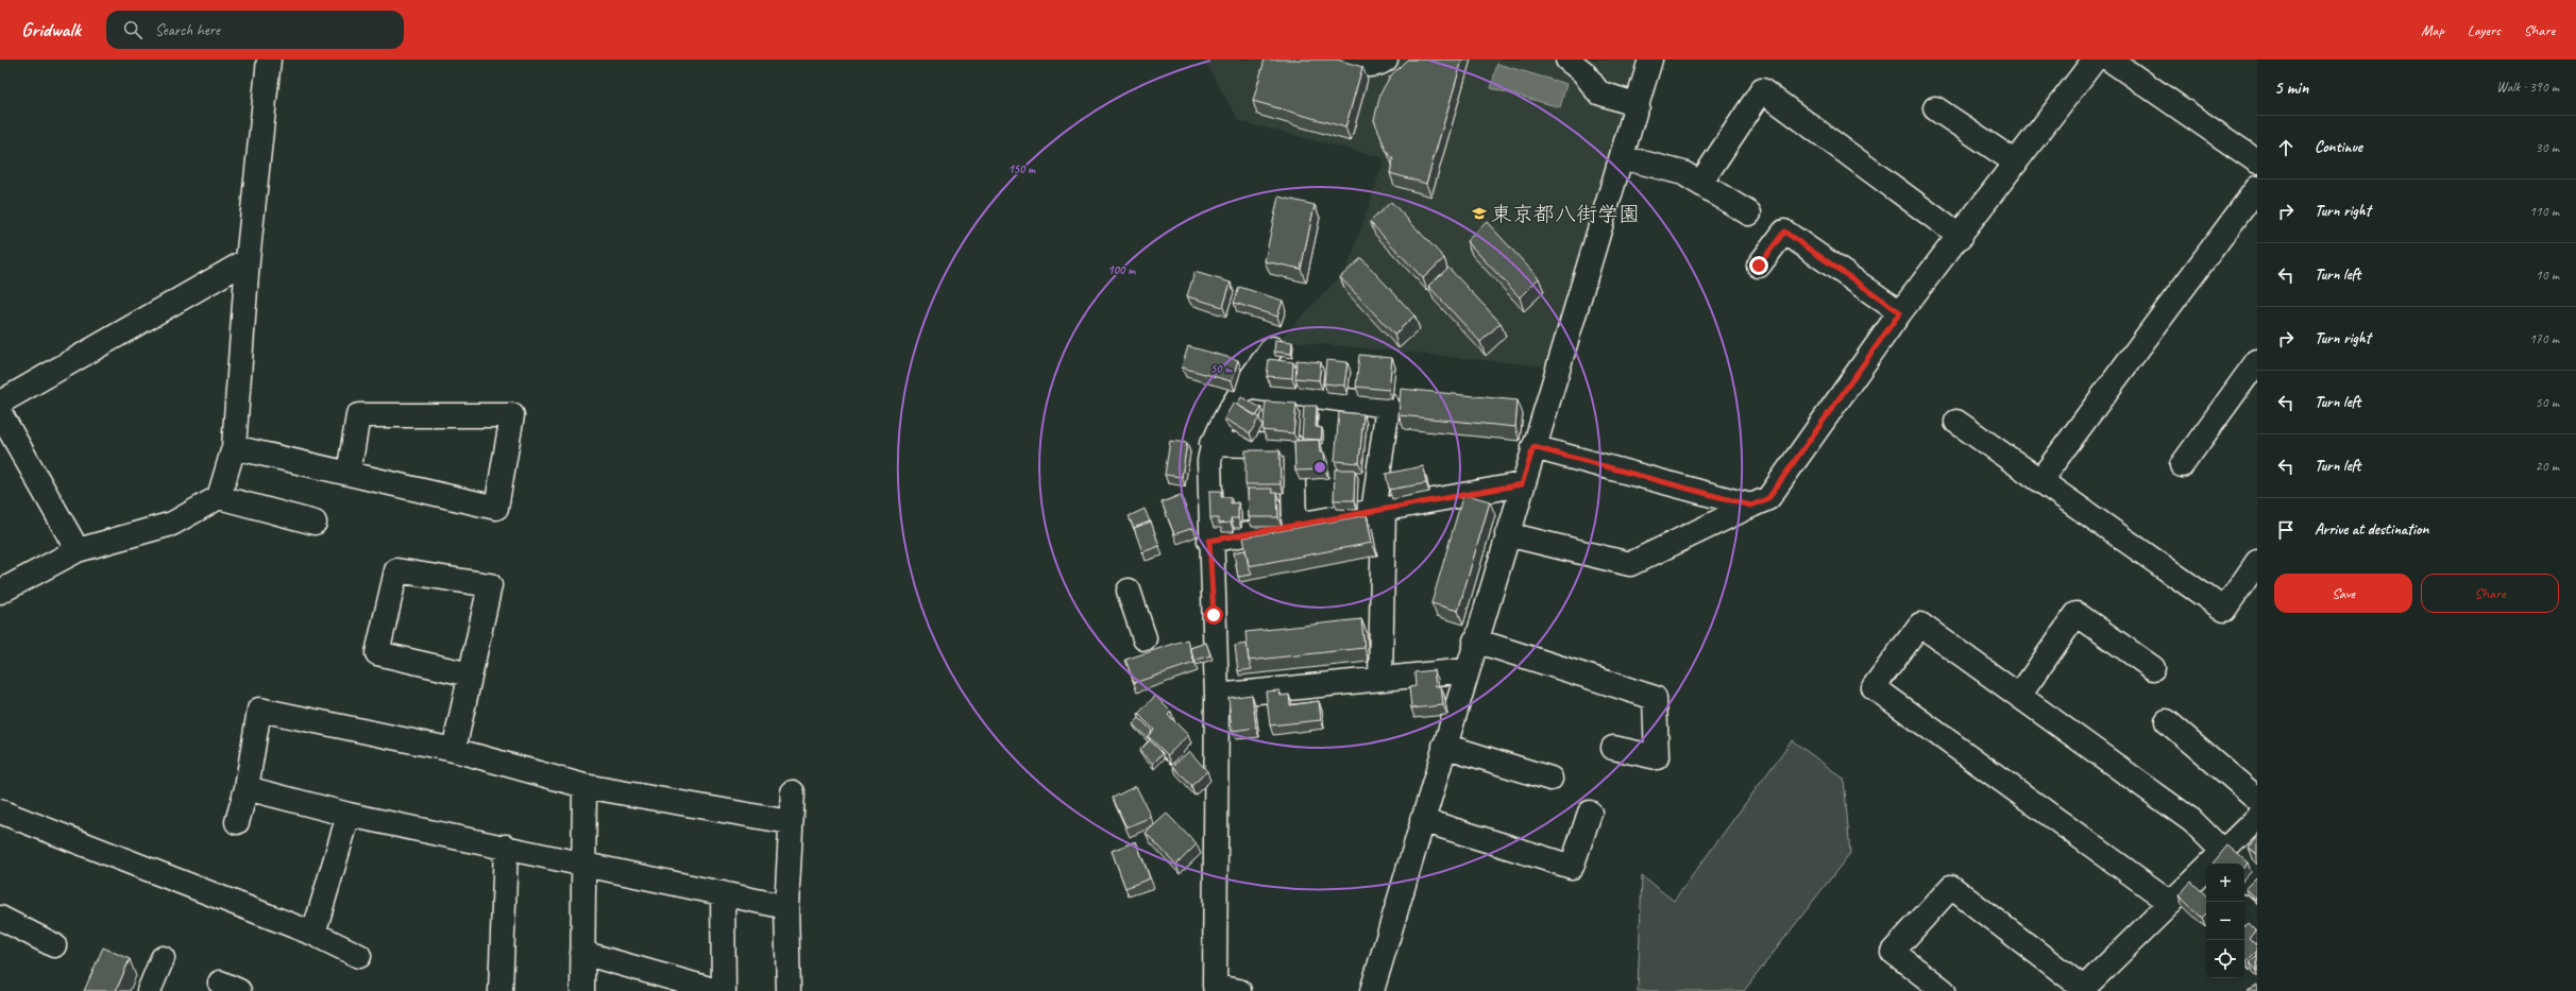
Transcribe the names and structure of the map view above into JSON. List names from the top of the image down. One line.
{"places":{"school or university":["東京都八街学園"]},"page":{"header":"Gridwalk","search":"Search here","nav":["Map","Layers","Share"],"heading":["5 min","Walk · 390 m"],"list":[["Continue","30 m"],["Turn right","110 m"],["Turn left","10 m"],["Turn right","170 m"],["Turn left","50 m"],["Turn left","20 m"],"Arrive at destination"],"buttons":["Save","Share"],"map_buttons":["+","−"]},"rings":["150 m","100 m","50 m"]}
